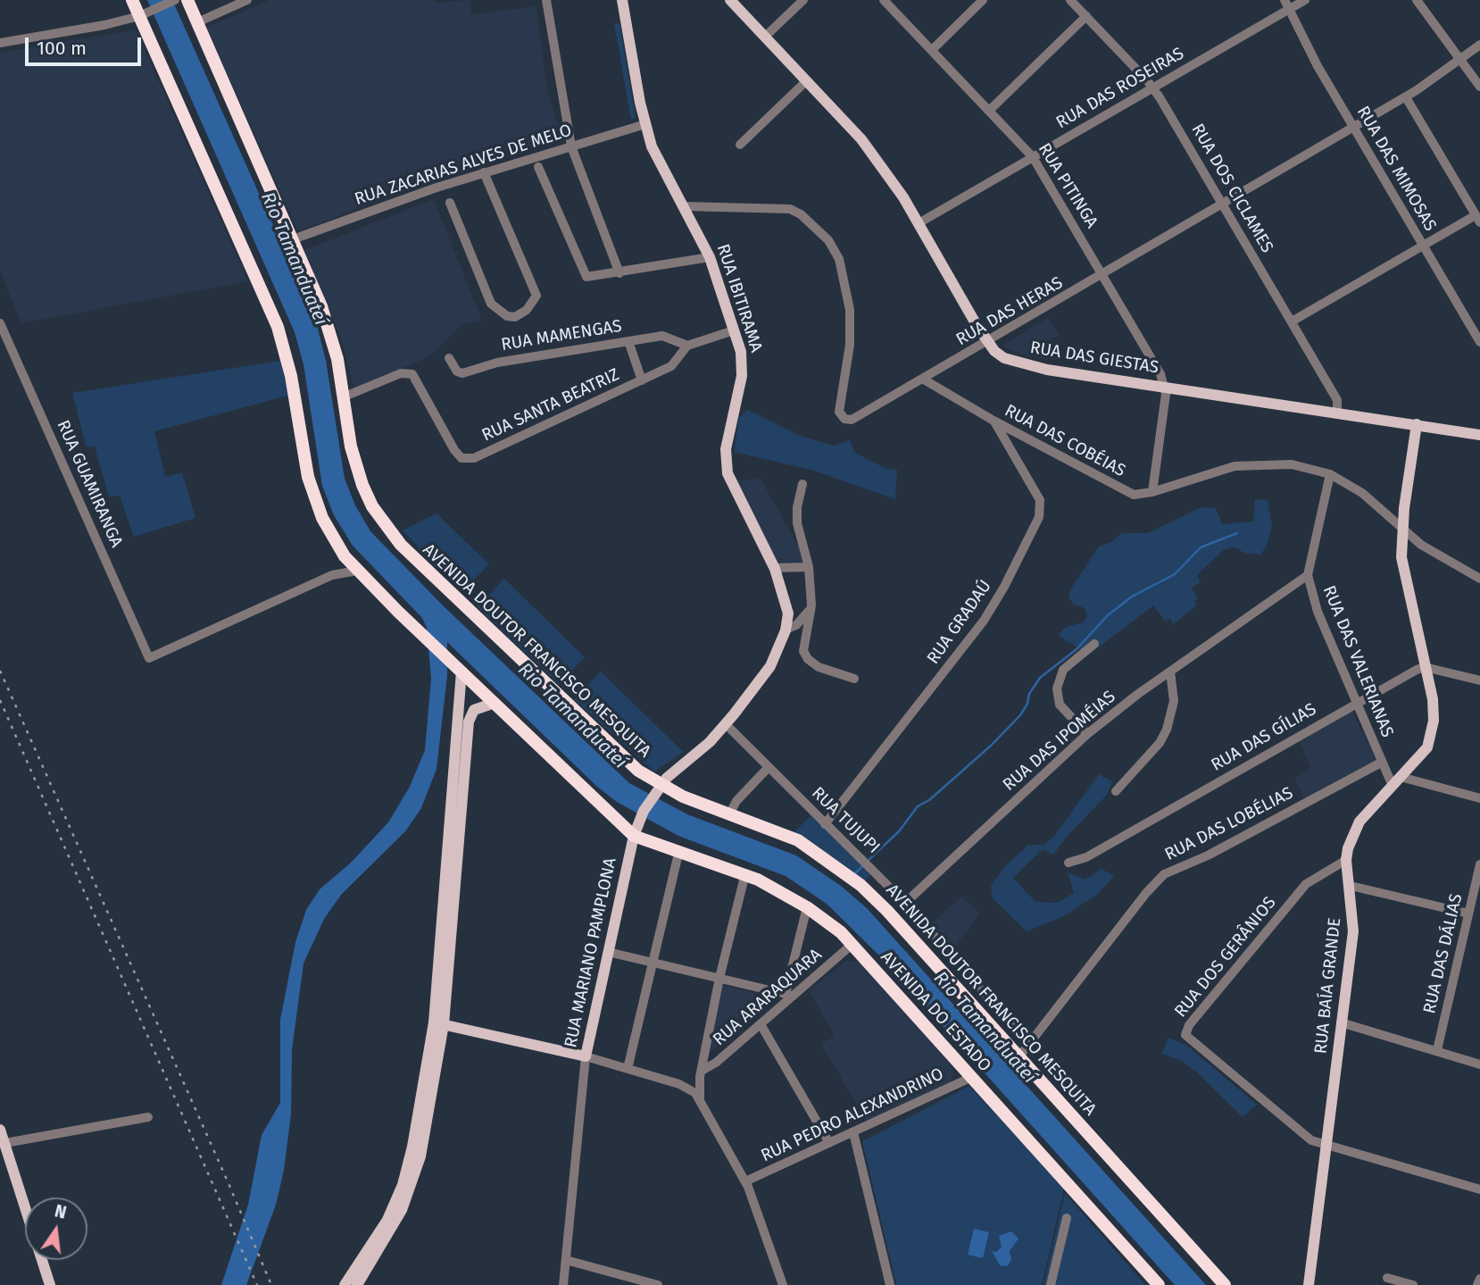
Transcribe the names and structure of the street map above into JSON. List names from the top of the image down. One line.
{"streets":{"highway":["AVENIDA DOUTOR FRANCISCO MESQUITA","AVENIDA DO ESTADO"],"main road":["RUA IBITIRAMA","RUA DAS GIESTAS","RUA MARIANO PAMPLONA","RUA BAÍA GRANDE"],"street":["RUA DAS ROSEIRAS","RUA ZACARIAS ALVES DE MELO","RUA DAS MIMOSAS","RUA PITINGA","RUA DOS CICLAMES","RUA DAS HERAS","RUA MAMENGAS","RUA SANTA BEATRIZ","RUA DAS COBÉIAS","RUA GUAMIRANGA","RUA GRADAÚ","RUA DAS VALERIANAS","RUA DAS GÍLIAS","RUA DAS IPOMÉIAS","RUA TUJUPI","RUA DAS LOBÉLIAS","RUA DAS DÁLIAS","RUA DOS GERÂNIOS","RUA ARARAQUARA","RUA PEDRO ALEXANDRINO"]},"crossings":[["RUA DAS ROSEIRAS","RUA DAS MIMOSAS"],["RUA DAS ROSEIRAS","RUA PITINGA"],["RUA DAS ROSEIRAS","RUA DOS CICLAMES"],["RUA DAS ROSEIRAS","RUA DAS GIESTAS"],["RUA ZACARIAS ALVES DE MELO","RUA IBITIRAMA"],["RUA ZACARIAS ALVES DE MELO","AVENIDA DOUTOR FRANCISCO MESQUITA"],["RUA DAS MIMOSAS","RUA DAS HERAS"],["RUA PITINGA","RUA DAS HERAS"],["RUA PITINGA","RUA DAS GIESTAS"],["RUA DOS CICLAMES","RUA DAS HERAS"],["RUA DOS CICLAMES","RUA DAS GIESTAS"],["RUA IBITIRAMA","RUA DAS HERAS"],["RUA IBITIRAMA","RUA SANTA BEATRIZ"],["RUA IBITIRAMA","AVENIDA DOUTOR FRANCISCO MESQUITA"],["RUA IBITIRAMA","RUA TUJUPI"],["RUA IBITIRAMA","RUA MARIANO PAMPLONA"],["RUA DAS HERAS","RUA DAS GIESTAS"],["RUA DAS HERAS","RUA DAS COBÉIAS"],["RUA MAMENGAS","RUA SANTA BEATRIZ"],["RUA DAS GIESTAS","RUA BAÍA GRANDE"],["RUA SANTA BEATRIZ","AVENIDA DOUTOR FRANCISCO MESQUITA"],["RUA DAS COBÉIAS","RUA GRADAÚ"],["RUA DAS COBÉIAS","RUA DAS VALERIANAS"],["RUA DAS COBÉIAS","RUA BAÍA GRANDE"],["RUA GRADAÚ","RUA TUJUPI"],["AVENIDA DOUTOR FRANCISCO MESQUITA","RUA DAS LOBÉLIAS"],["AVENIDA DOUTOR FRANCISCO MESQUITA","RUA MARIANO PAMPLONA"],["RUA DAS VALERIANAS","RUA DAS GÍLIAS"],["RUA DAS VALERIANAS","RUA DAS IPOMÉIAS"],["RUA DAS VALERIANAS","RUA DAS LOBÉLIAS"],["RUA DAS VALERIANAS","RUA BAÍA GRANDE"],["RUA DAS GÍLIAS","RUA BAÍA GRANDE"],["RUA DAS IPOMÉIAS","RUA TUJUPI"],["RUA MARIANO PAMPLONA","AVENIDA DO ESTADO"],["RUA DOS GERÂNIOS","RUA BAÍA GRANDE"],["RUA ARARAQUARA","AVENIDA DO ESTADO"],["AVENIDA DO ESTADO","RUA PEDRO ALEXANDRINO"]],"water":["Rio Tamanduateí"],"scale_bar":"100 m","north":"top"}
